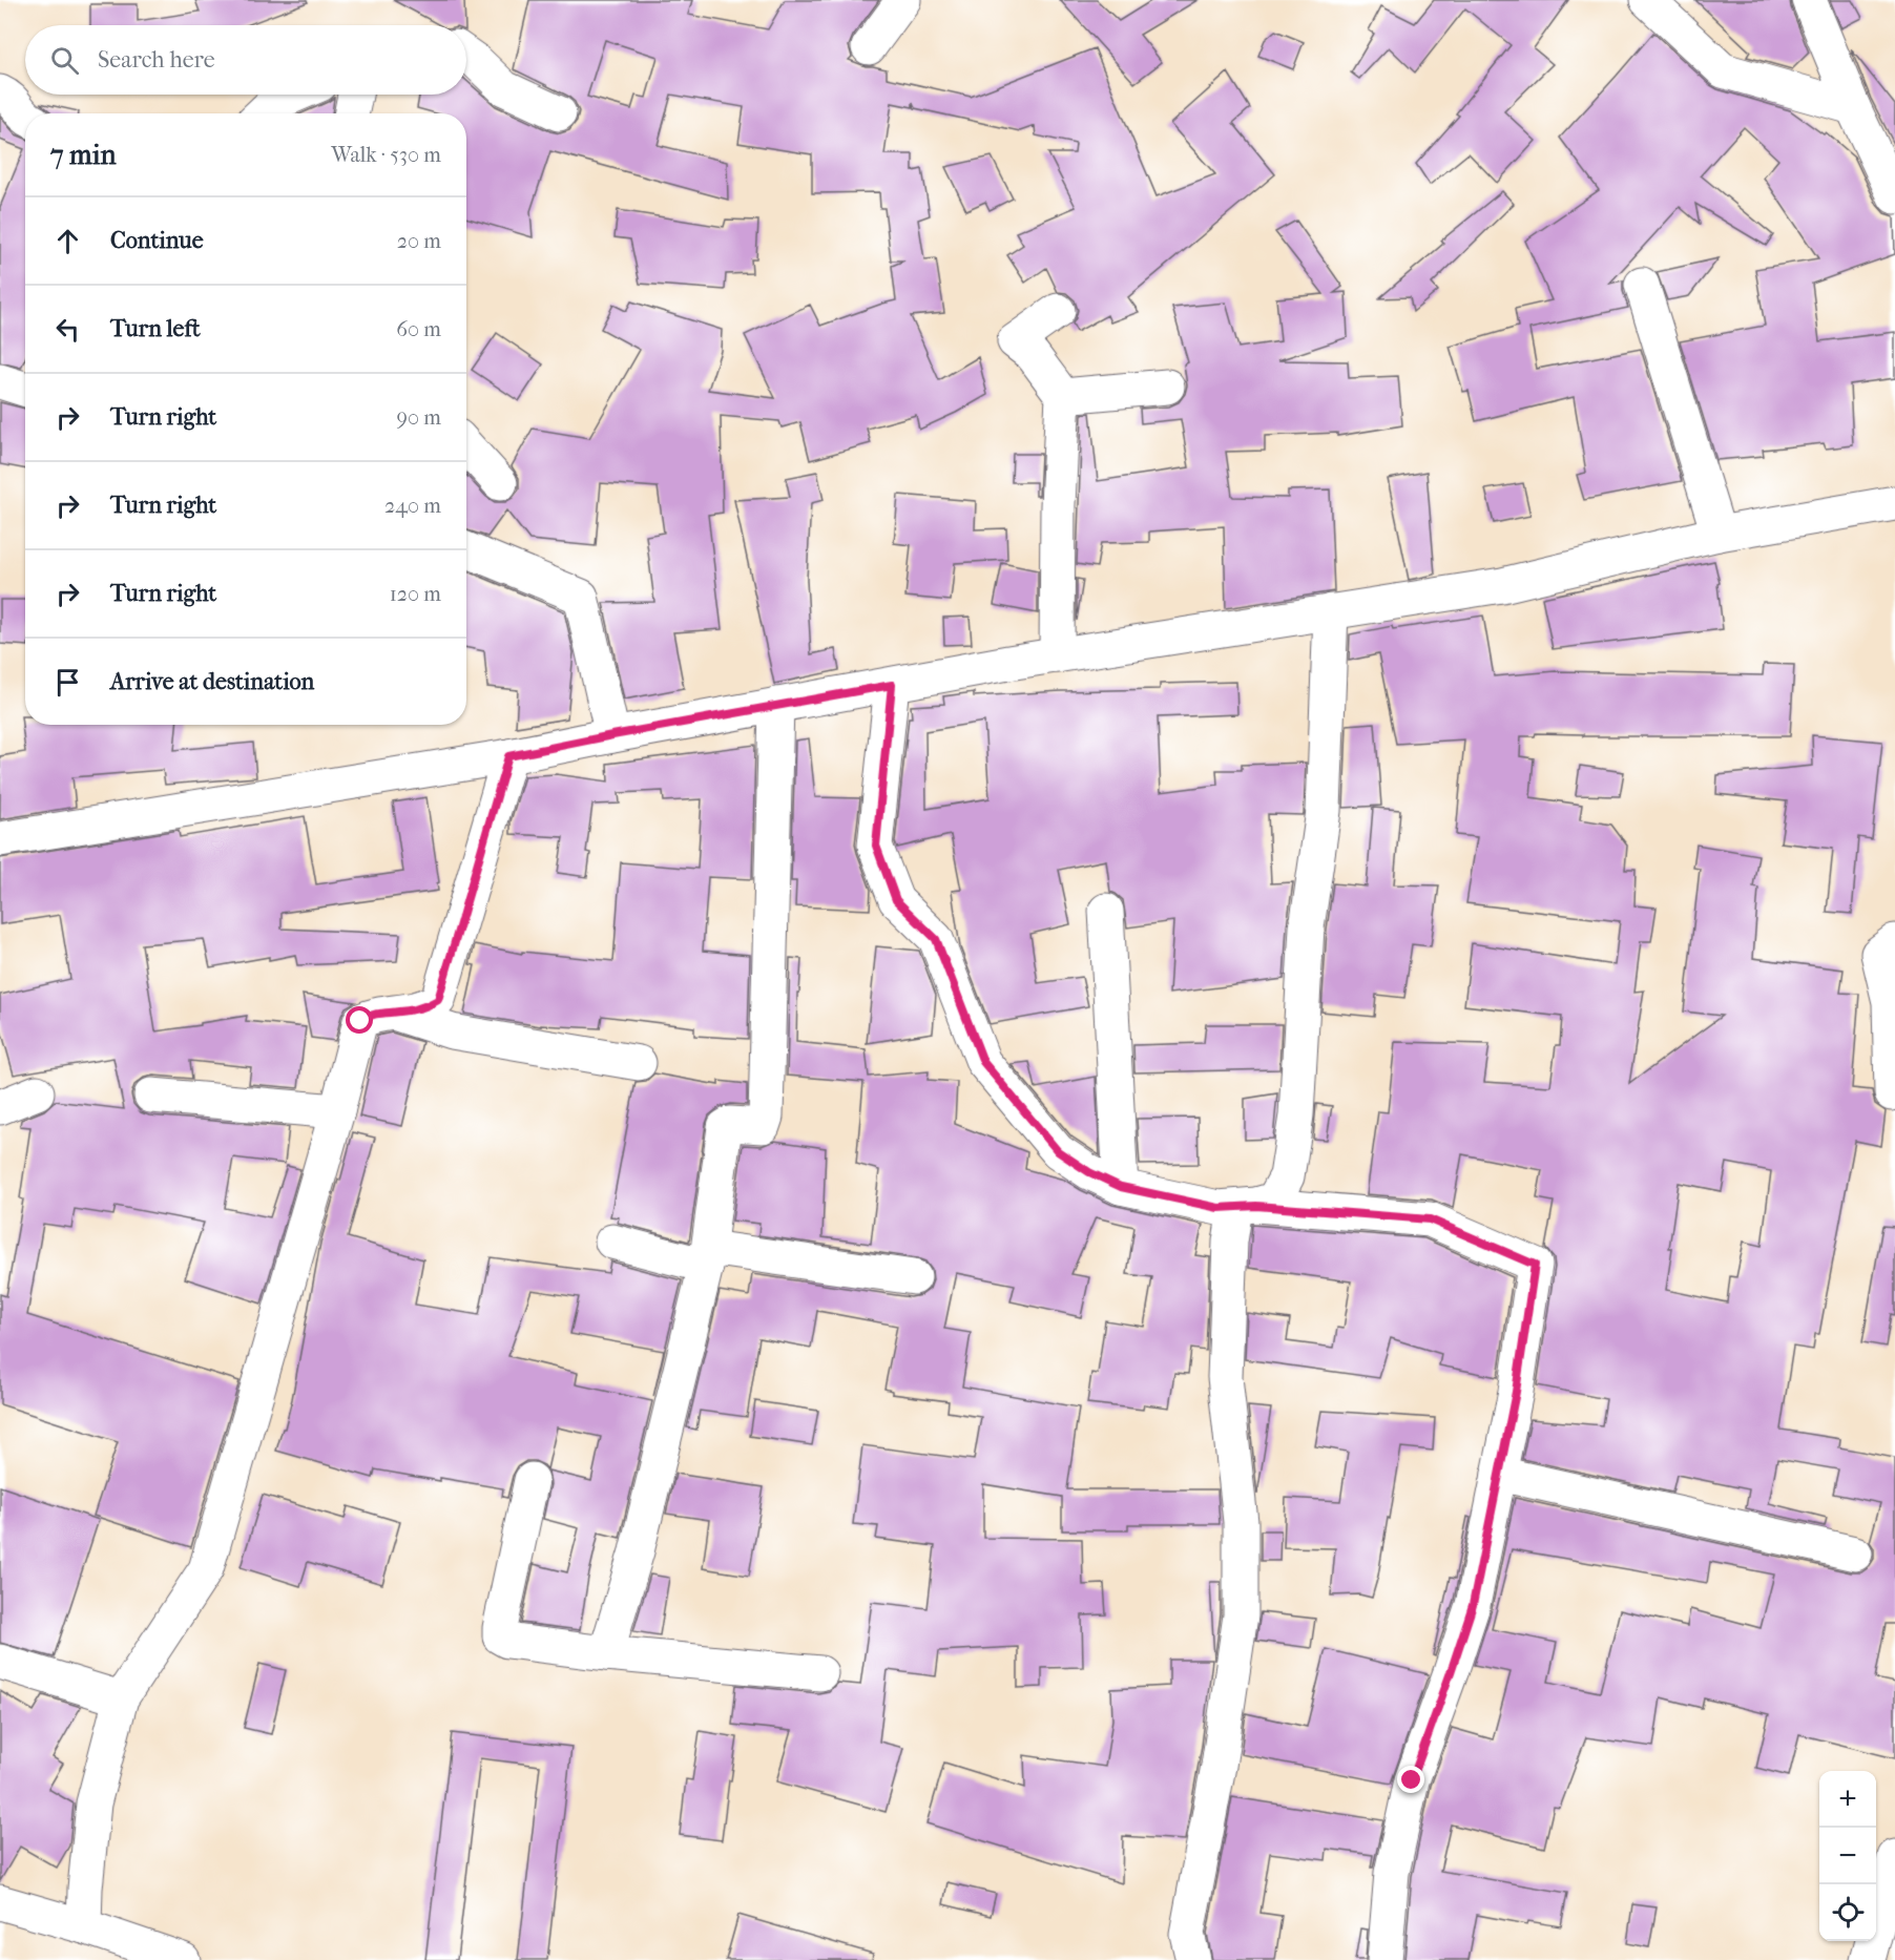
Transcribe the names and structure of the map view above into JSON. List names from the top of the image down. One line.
{"page":{"search":"Search here","heading":["7 min","Walk · 530 m"],"list":[["Continue","20 m"],["Turn left","60 m"],["Turn right","90 m"],["Turn right","240 m"],["Turn right","120 m"],"Arrive at destination"],"map_buttons":["+","−"]}}
